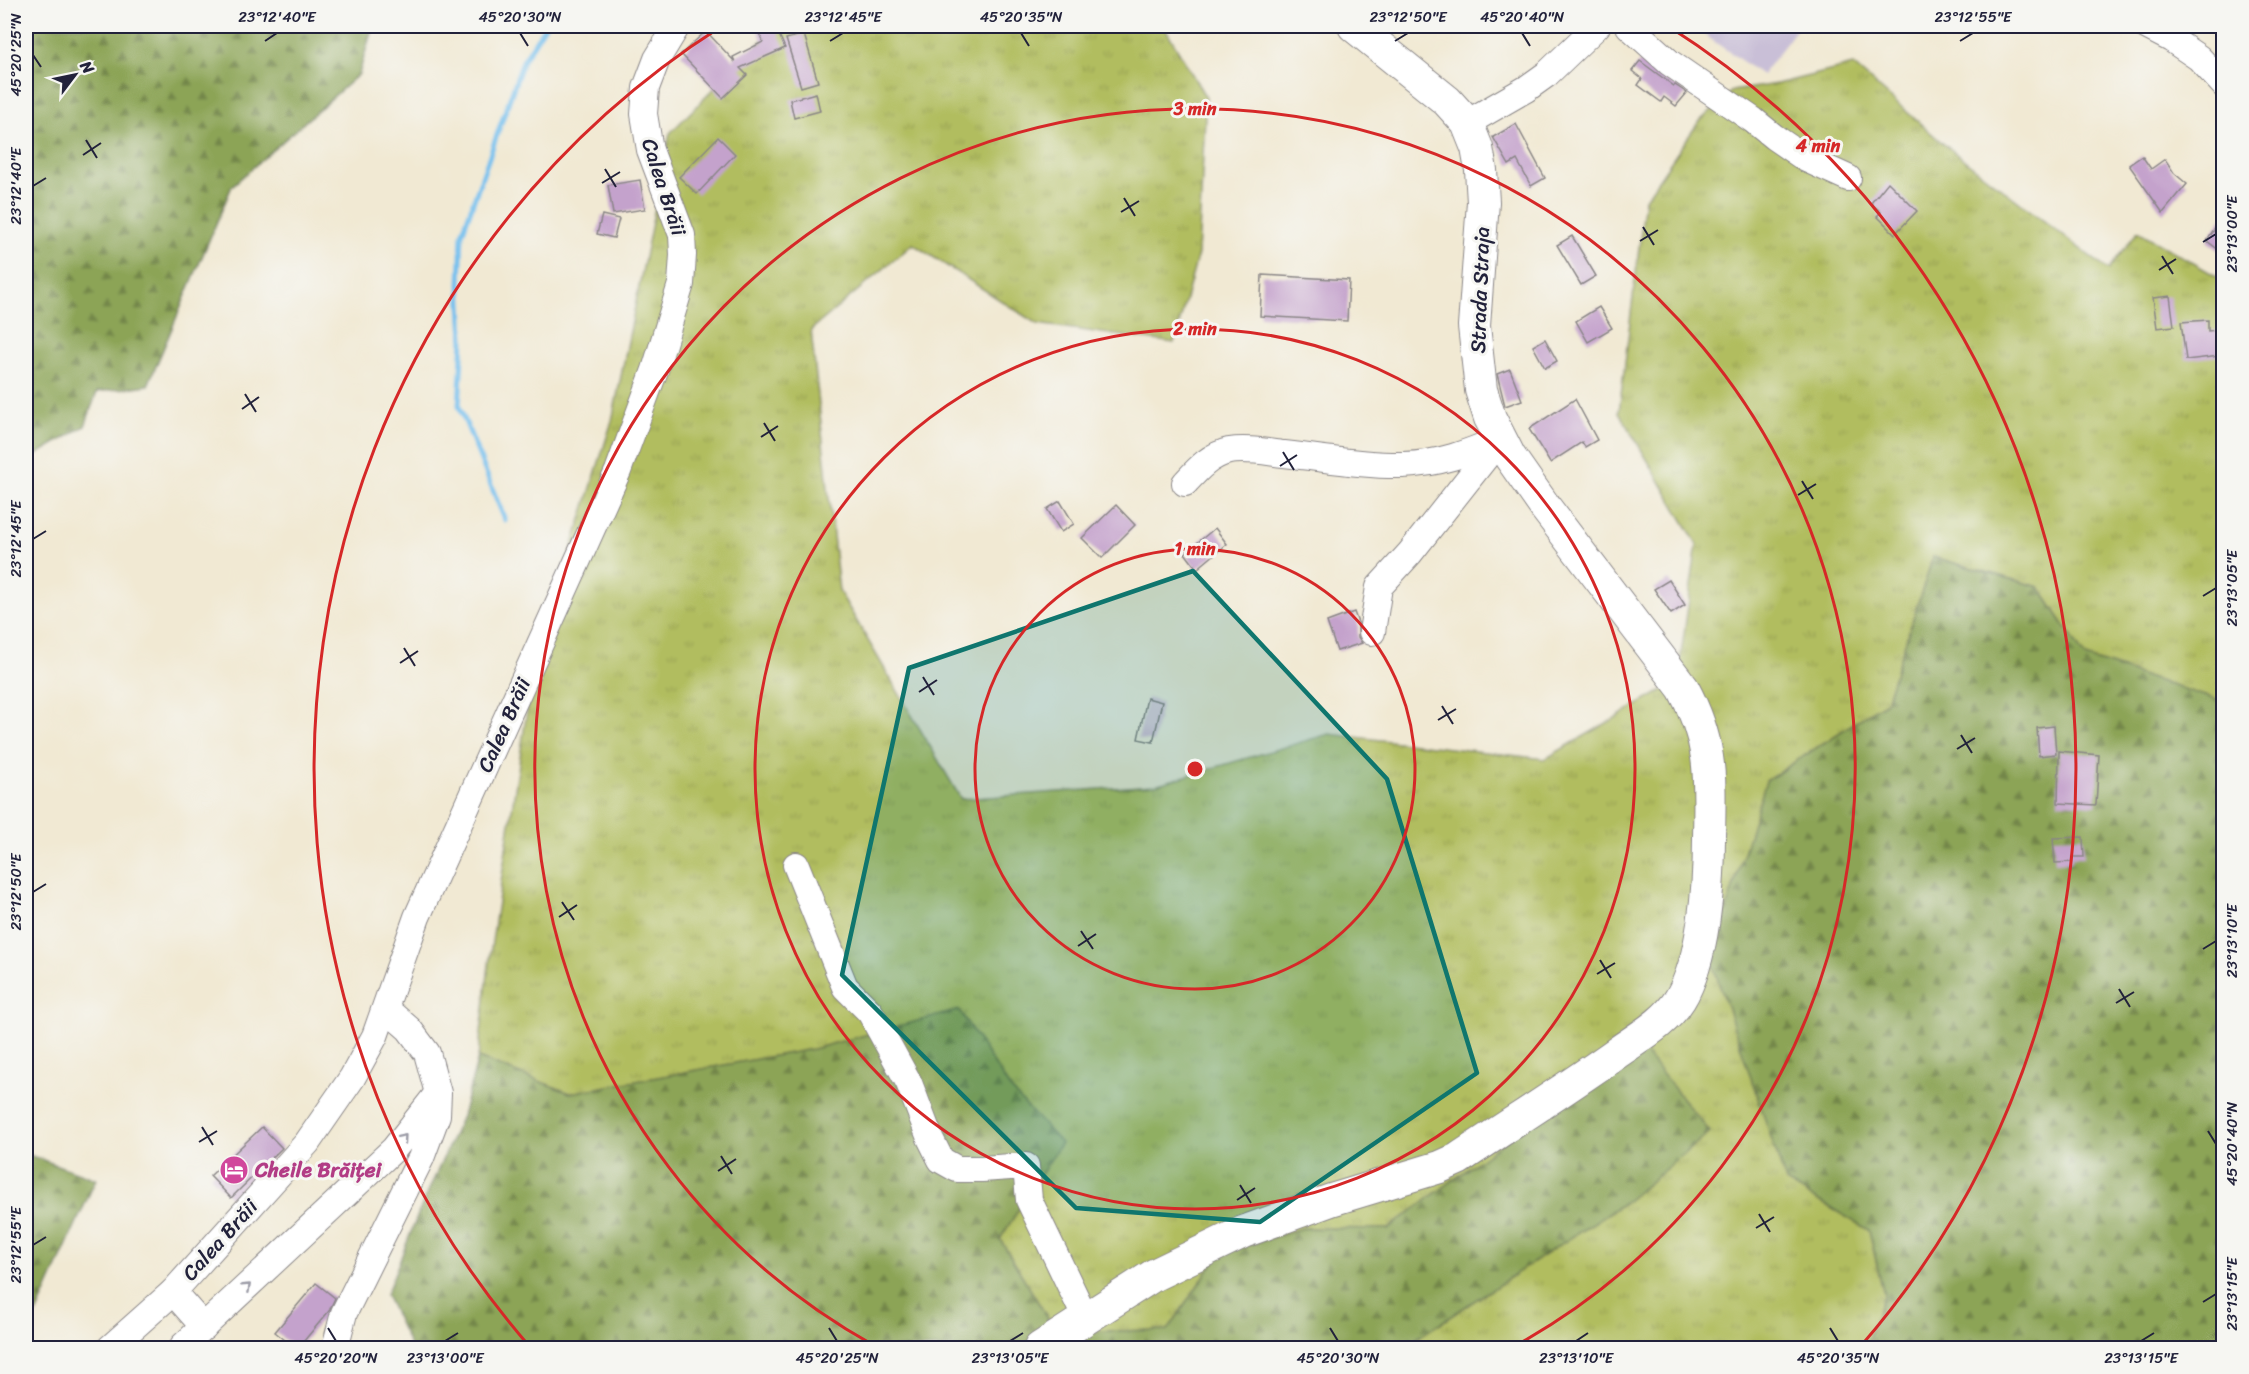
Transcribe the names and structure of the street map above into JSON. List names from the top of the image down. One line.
{"streets":{"main road":["Strada Straja"],"street":["Calea Brăii"]},"places":{"hotel":["Cheile Brăiței"]},"north":"top right","coordinates":["23°12'40\"E","45°20'30\"N","23°12'45\"E","45°20'35\"N","23°12'50\"E","45°20'40\"N","23°12'55\"E","45°20'25\"N","23°13'00\"E","23°13'05\"E","23°13'10\"E","23°13'15\"E","45°20'20\"N"],"rings":["3 min","4 min","2 min","1 min"]}
